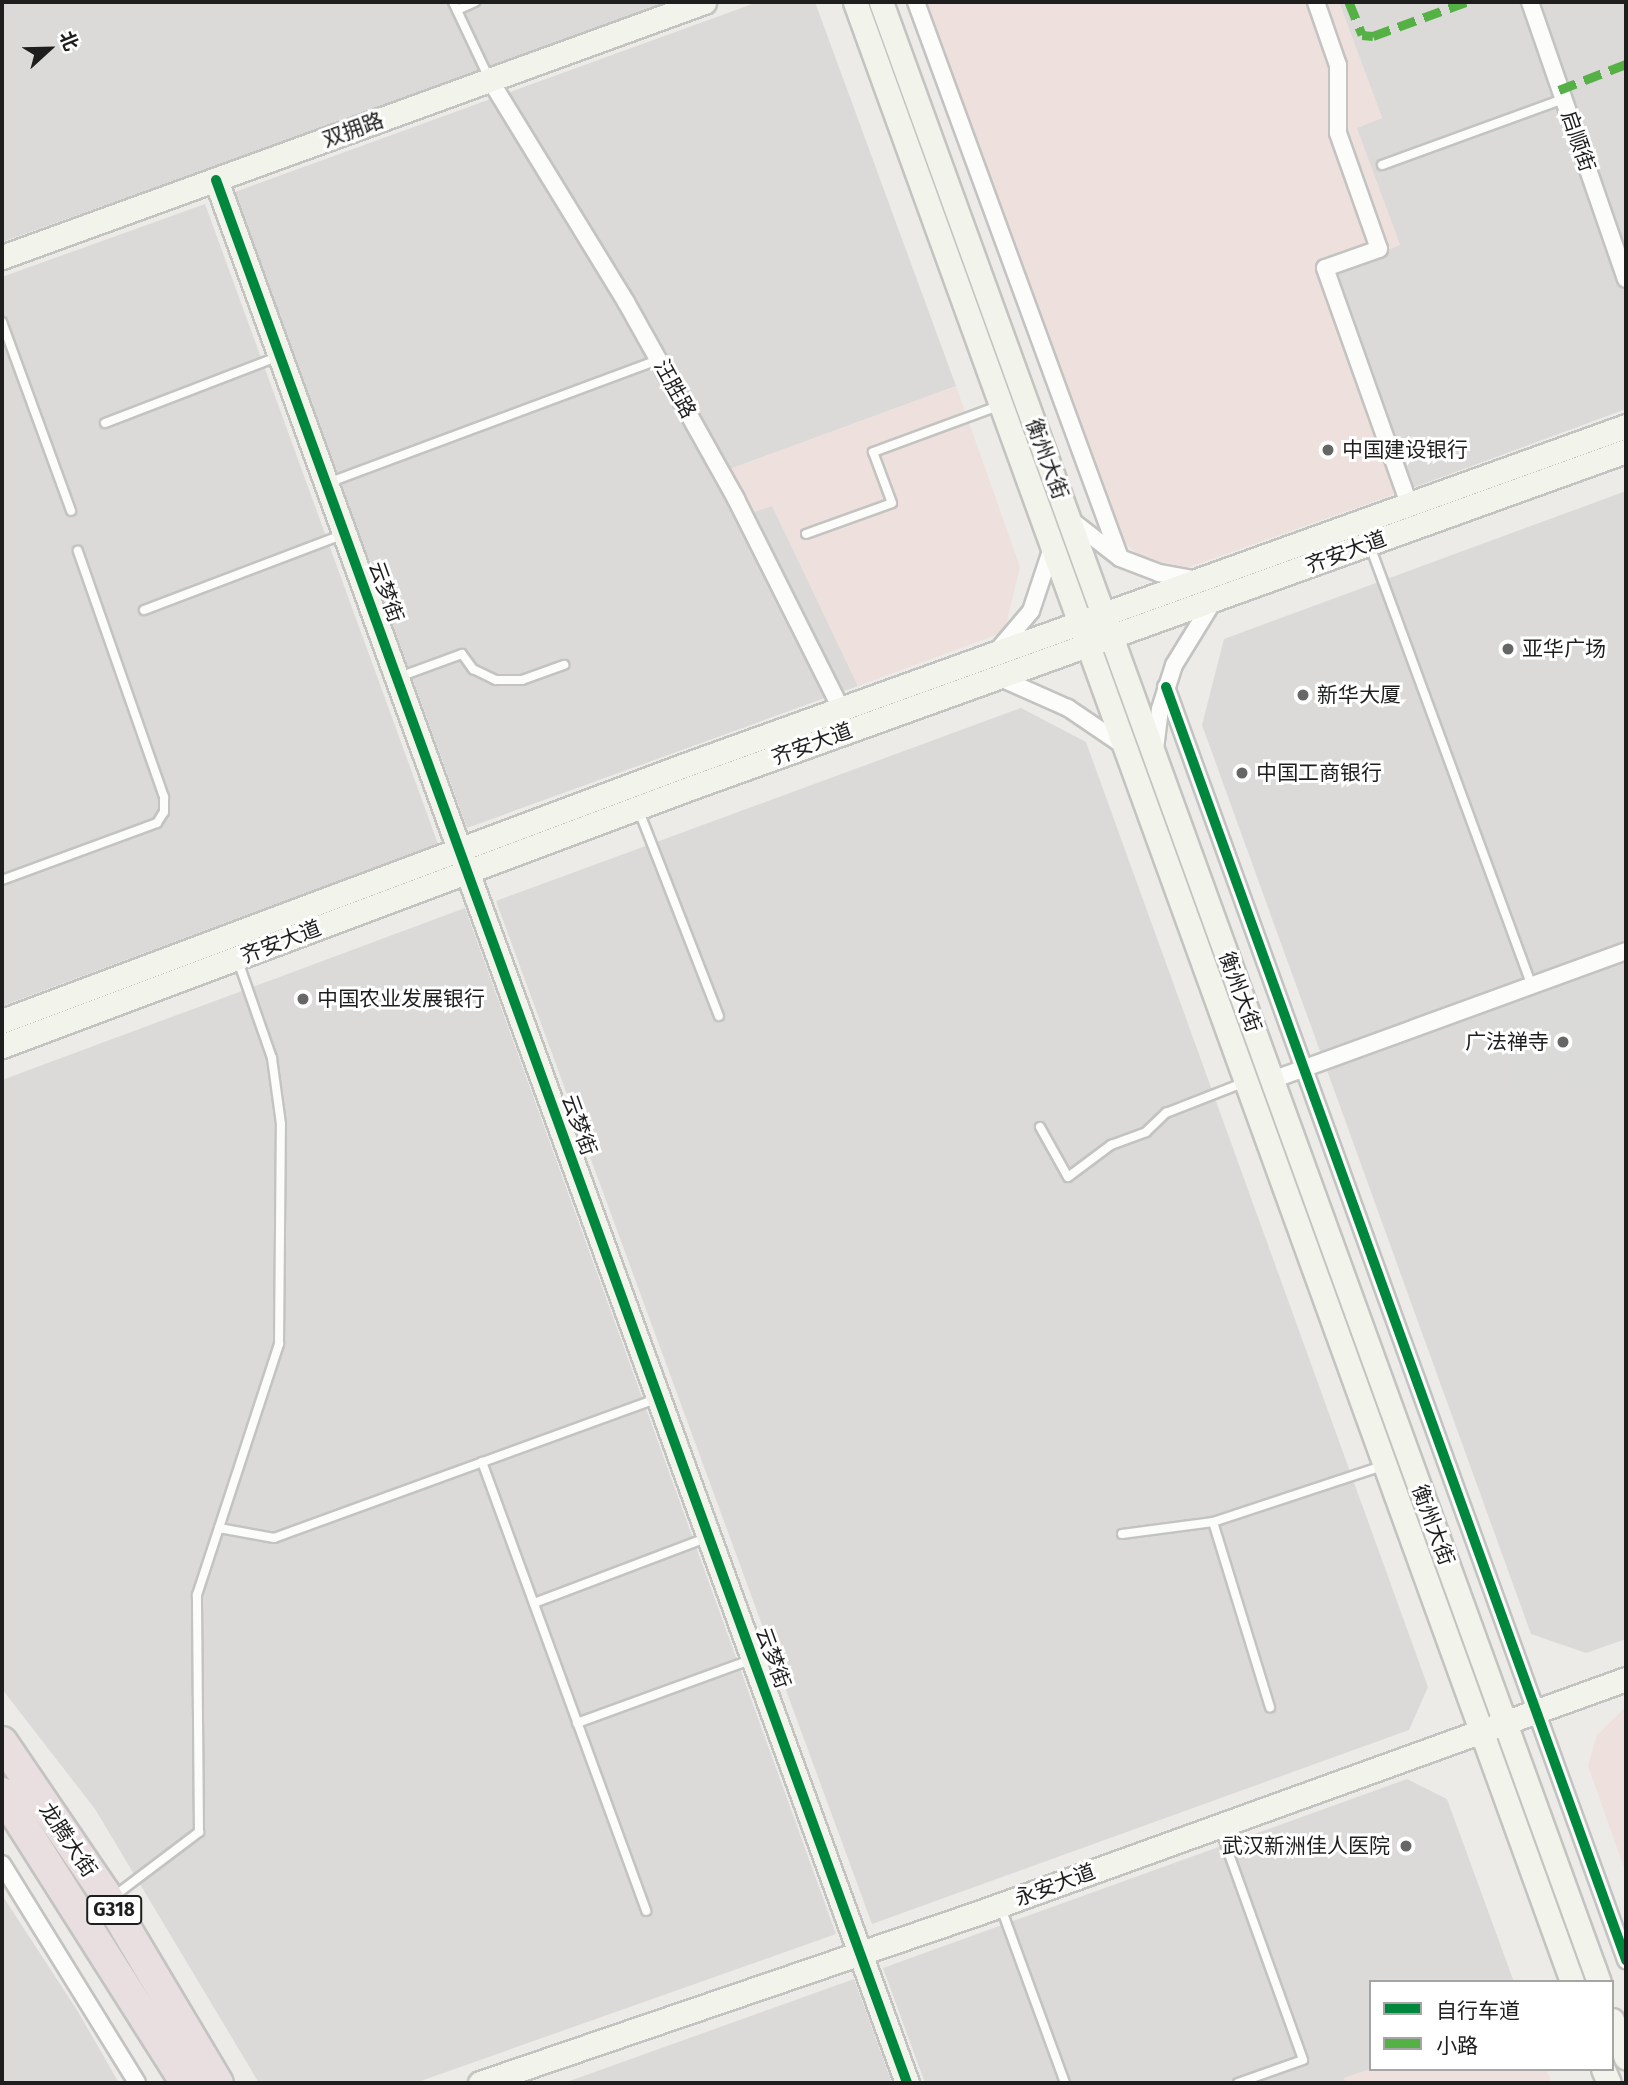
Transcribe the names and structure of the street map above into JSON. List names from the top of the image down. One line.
{"streets":{"highway":["龙腾大街","G318"],"main road":["双拥路","衡州大街","齐安大道","云梦街","永安大道"],"street":["启顺街","汪胜路"]},"crossings":[["双拥路","汪胜路"],["双拥路","云梦街"],["汪胜路","齐安大道"],["衡州大街","齐安大道"],["衡州大街","永安大道"],["齐安大道","云梦街"],["云梦街","永安大道"]],"places":["中国建设银行","亚华广场","新华大厦","中国工商银行","中国农业发展银行","广法禅寺","武汉新洲佳人医院"],"legend":["自行车道","小路"],"north":"right"}
